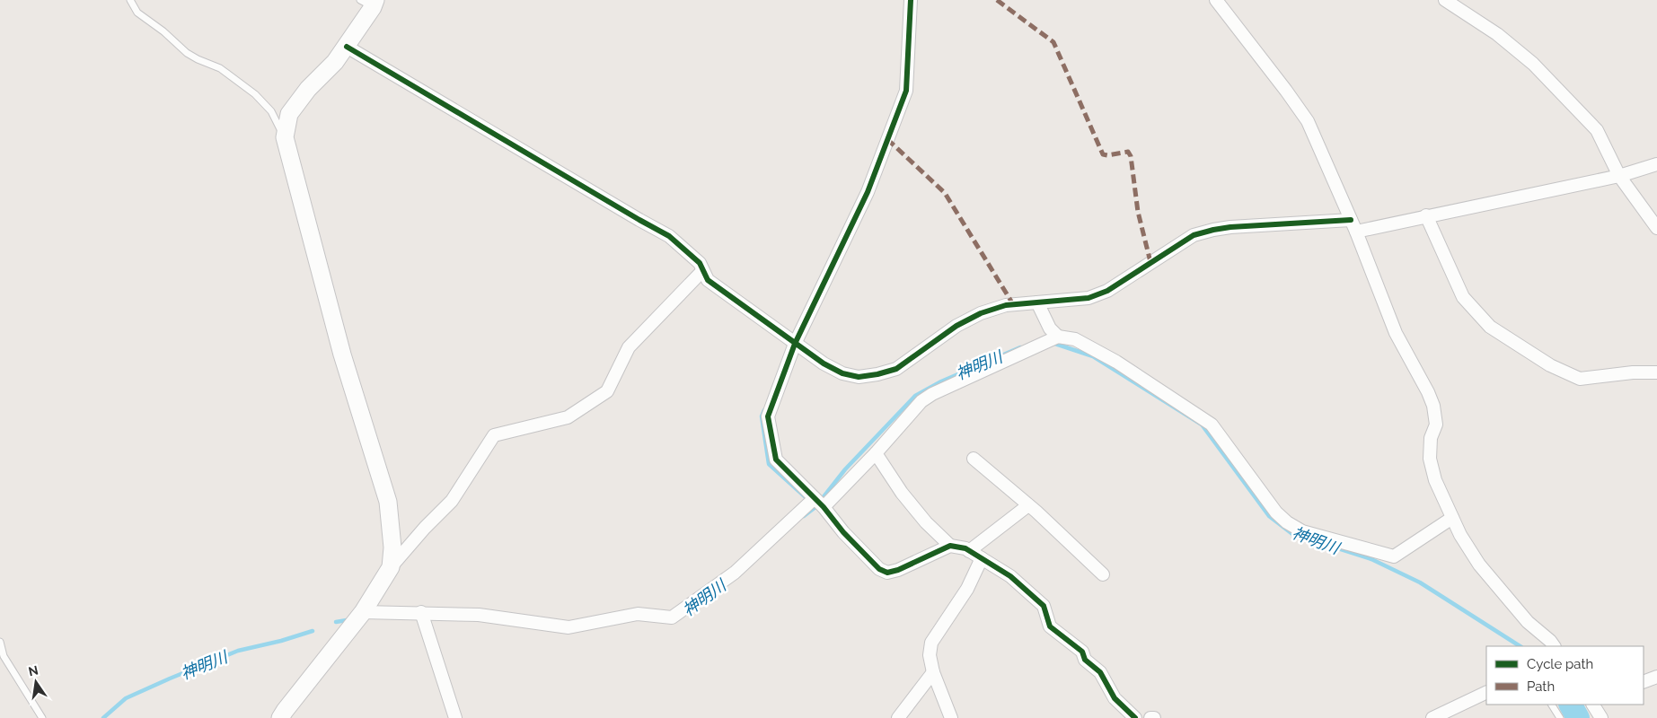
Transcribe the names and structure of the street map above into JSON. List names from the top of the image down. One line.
{"water":["神明川"],"legend":["Cycle path","Path"],"north":"top"}
